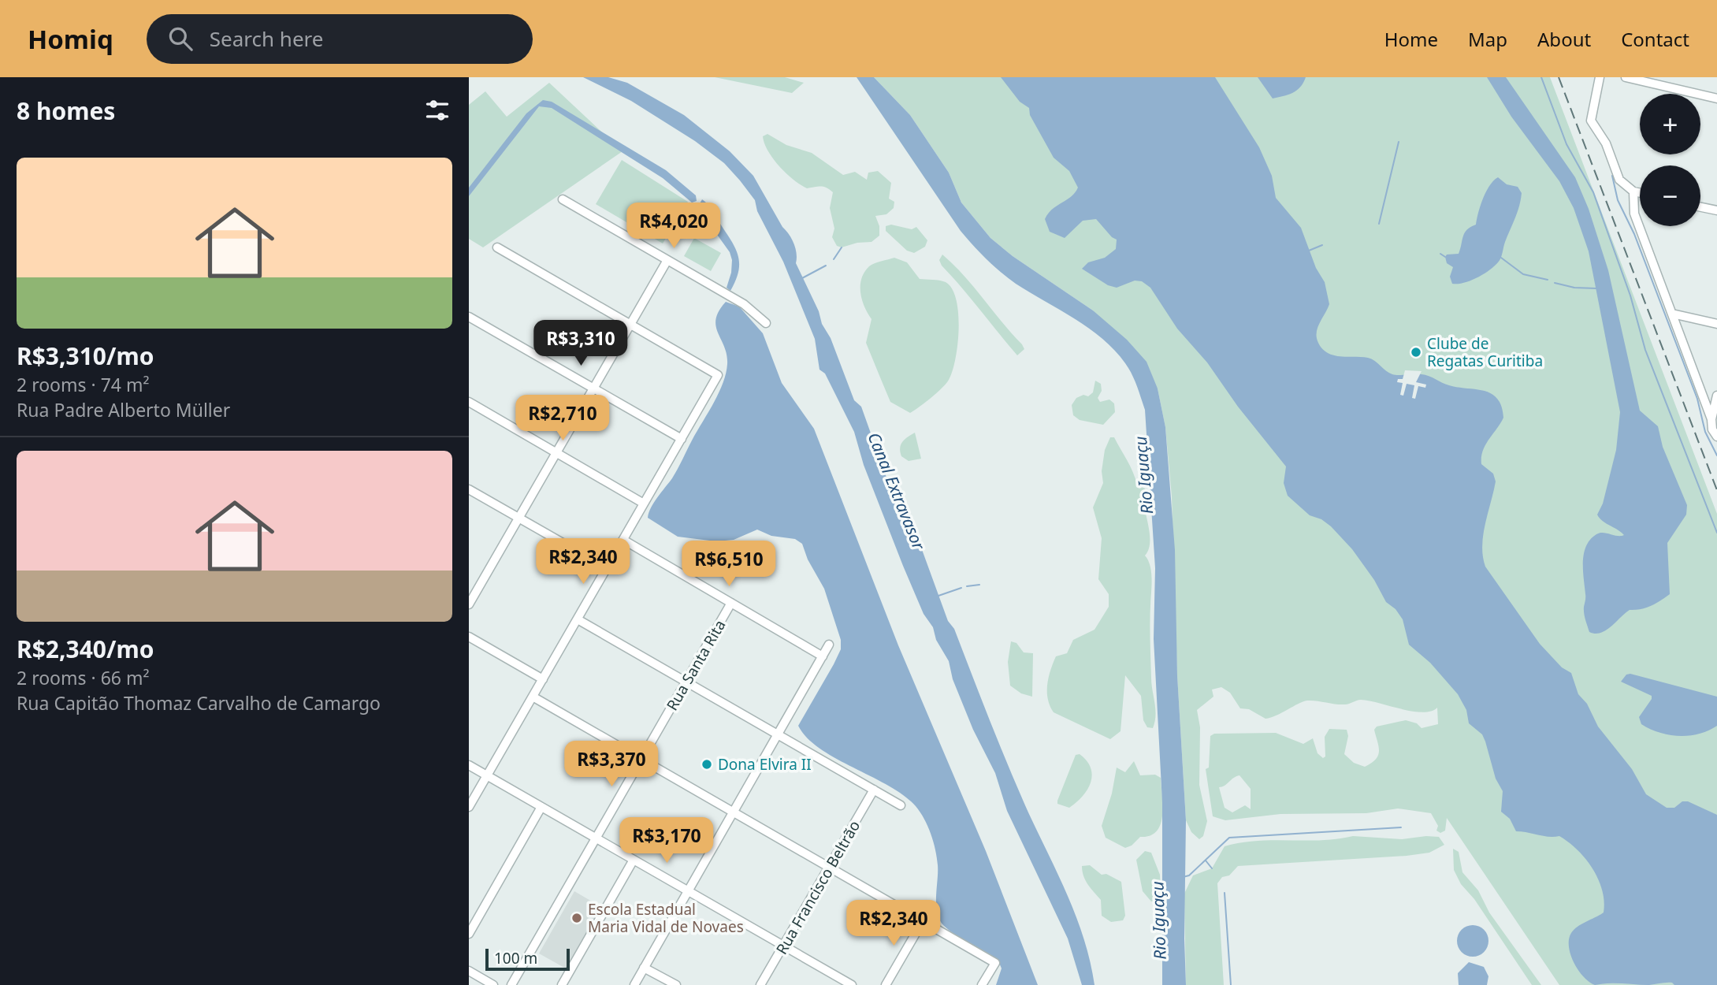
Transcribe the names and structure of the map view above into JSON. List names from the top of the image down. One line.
{"streets":{"street":["Rua Santa Rita","Rua Francisco Beltrão"]},"water":["Rio Iguaçu","Canal Extravasor"],"places":["Clube de Regatas Curitiba","Dona Elvira II","Escola Estadual Maria Vidal de Novaes"],"scale_bar":"100 m","page":{"header":"Homiq","search":"Search here","nav":["Home","Map","About","Contact"],"heading":"8 homes","map_buttons":["+","−"],"list":[{"name":"R$3,310/mo","note":"2 rooms · 74 m² · Rua Padre Alberto Müller"},{"name":"R$2,340/mo","note":"2 rooms · 66 m² · Rua Capitão Thomaz Carvalho de Camargo"}],"price":["R$4,020","R$3,310","R$2,710","R$2,340","R$6,510","R$3,370","R$3,170","R$2,340"],"scale":"100 m"}}
